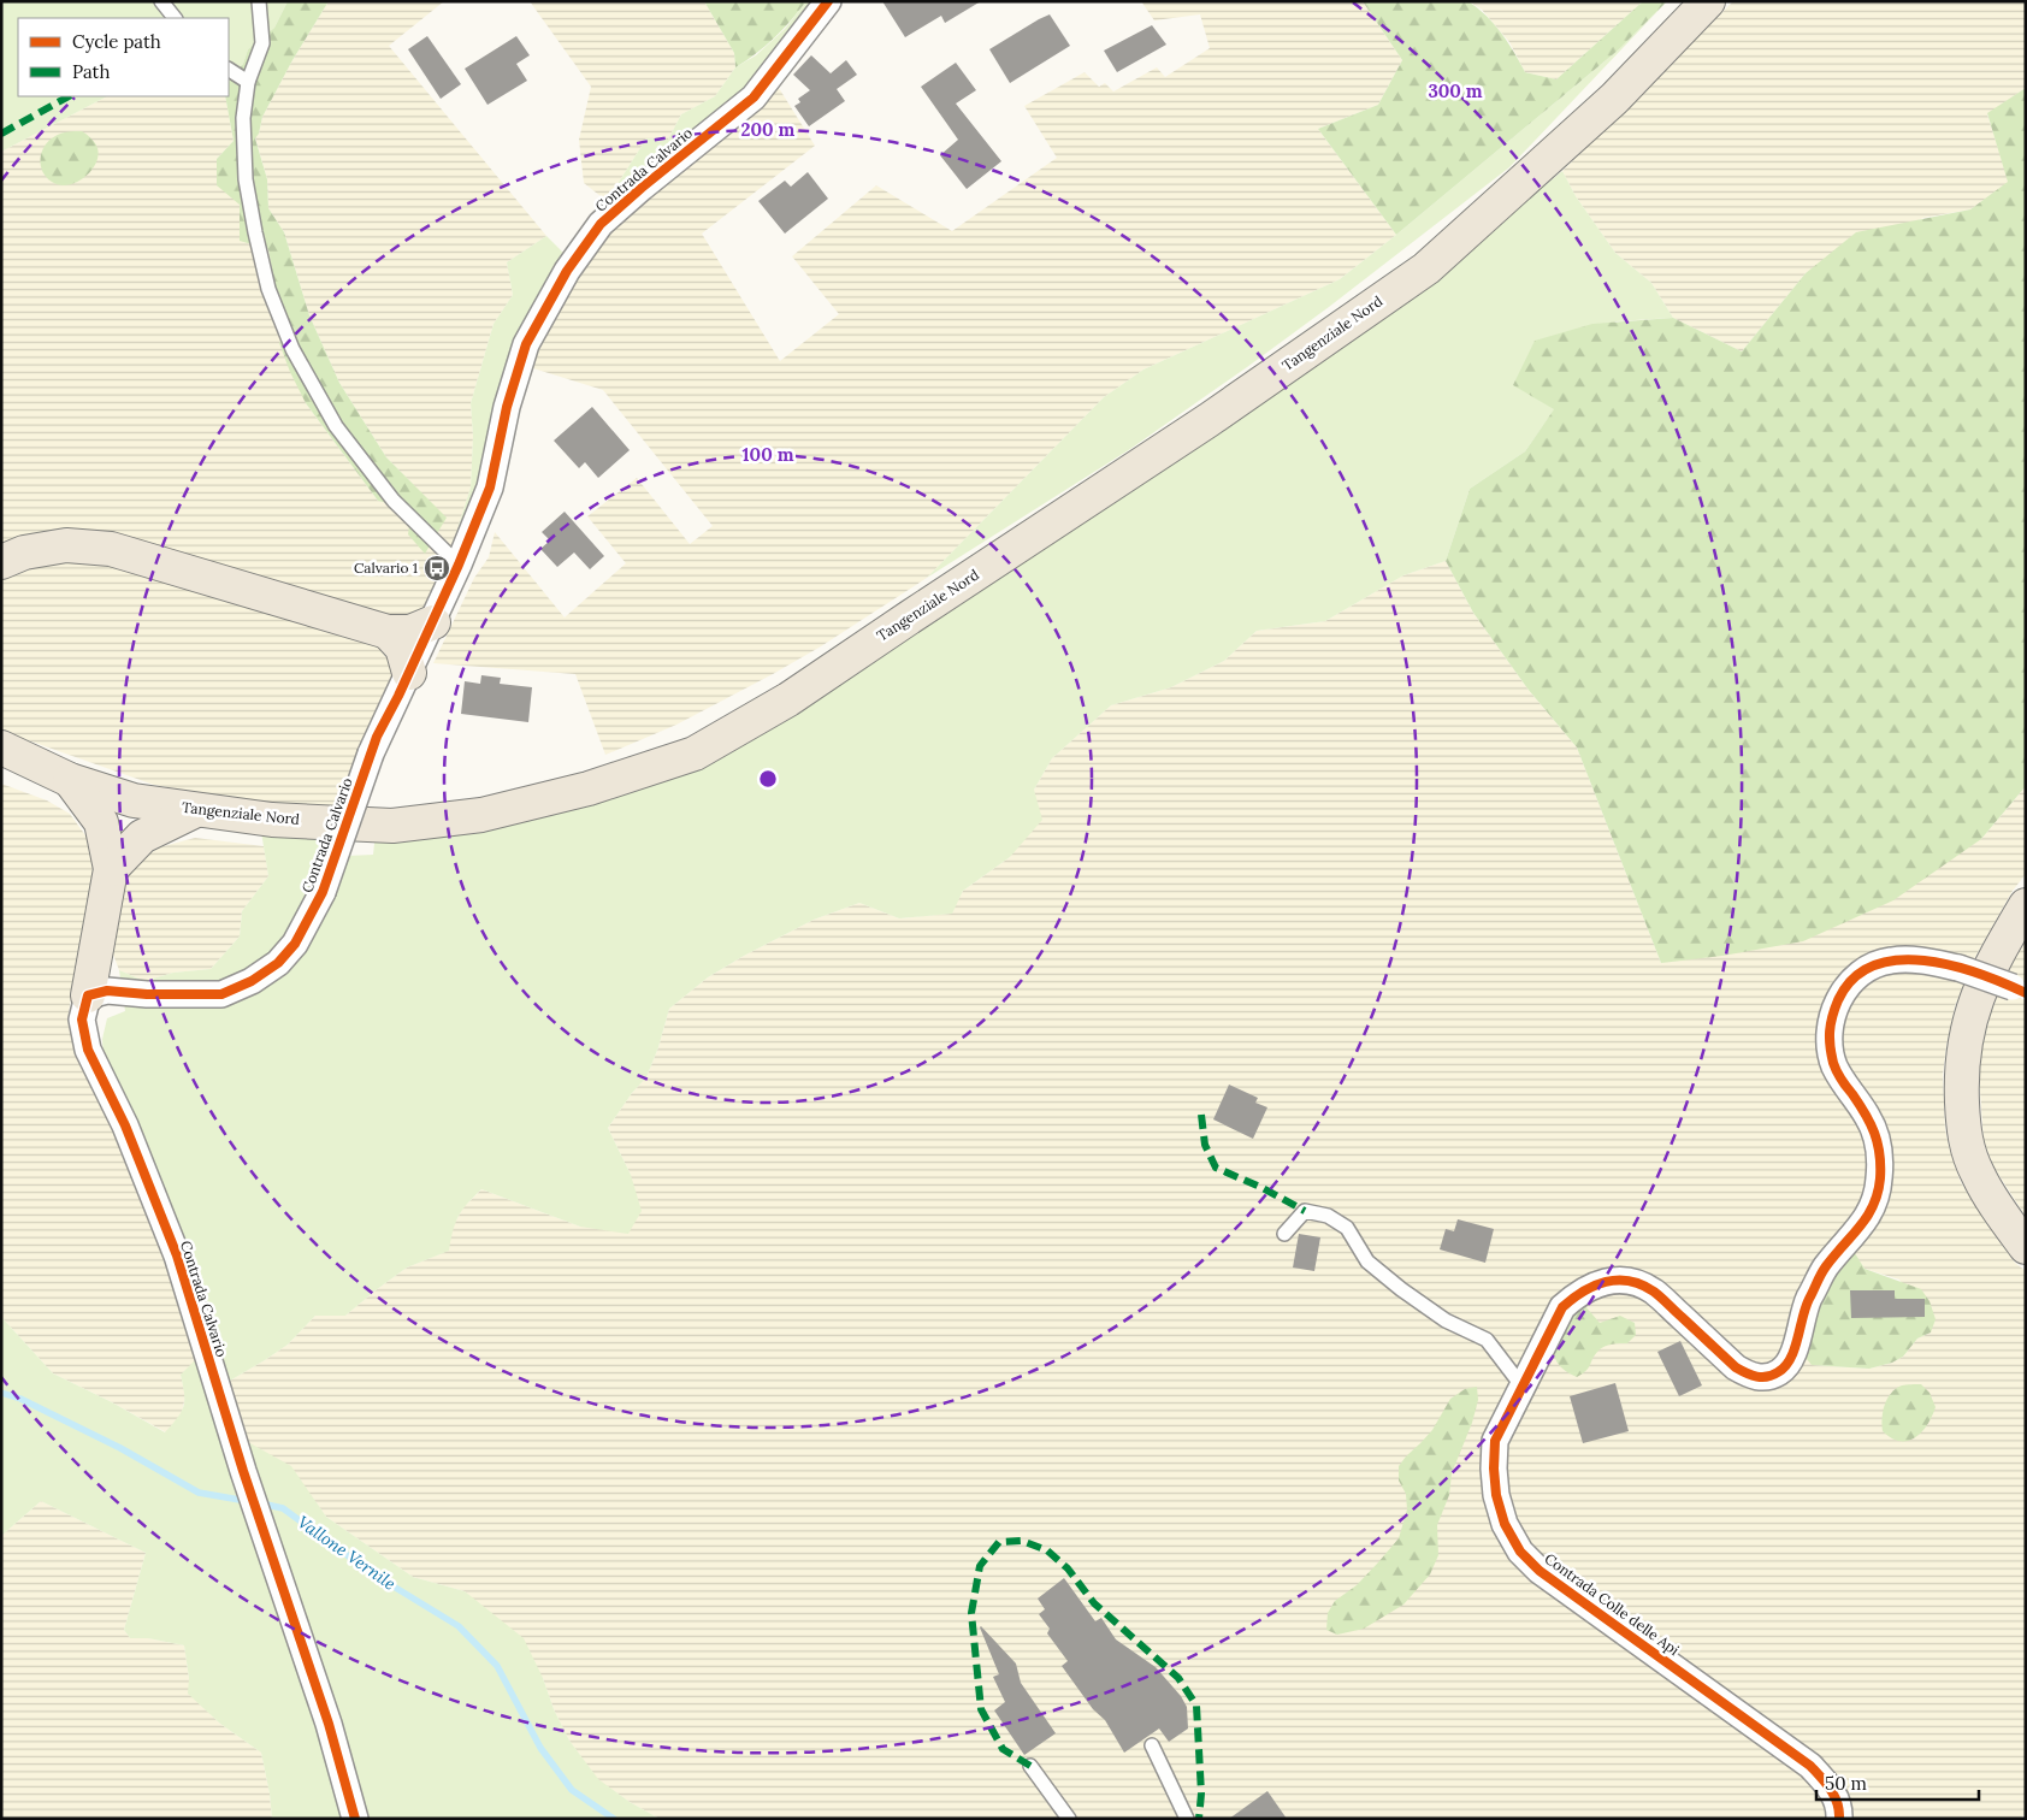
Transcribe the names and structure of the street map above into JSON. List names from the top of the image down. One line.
{"streets":{"main road":["Tangenziale Nord"],"street":["Contrada Calvario","Contrada Colle delle Api"]},"water":["Vallone Vernile"],"places":{"bus stop":["Calvario 1"]},"legend":["Cycle path","Path"],"scale_bar":"50 m","rings":["300 m","200 m","100 m"]}
